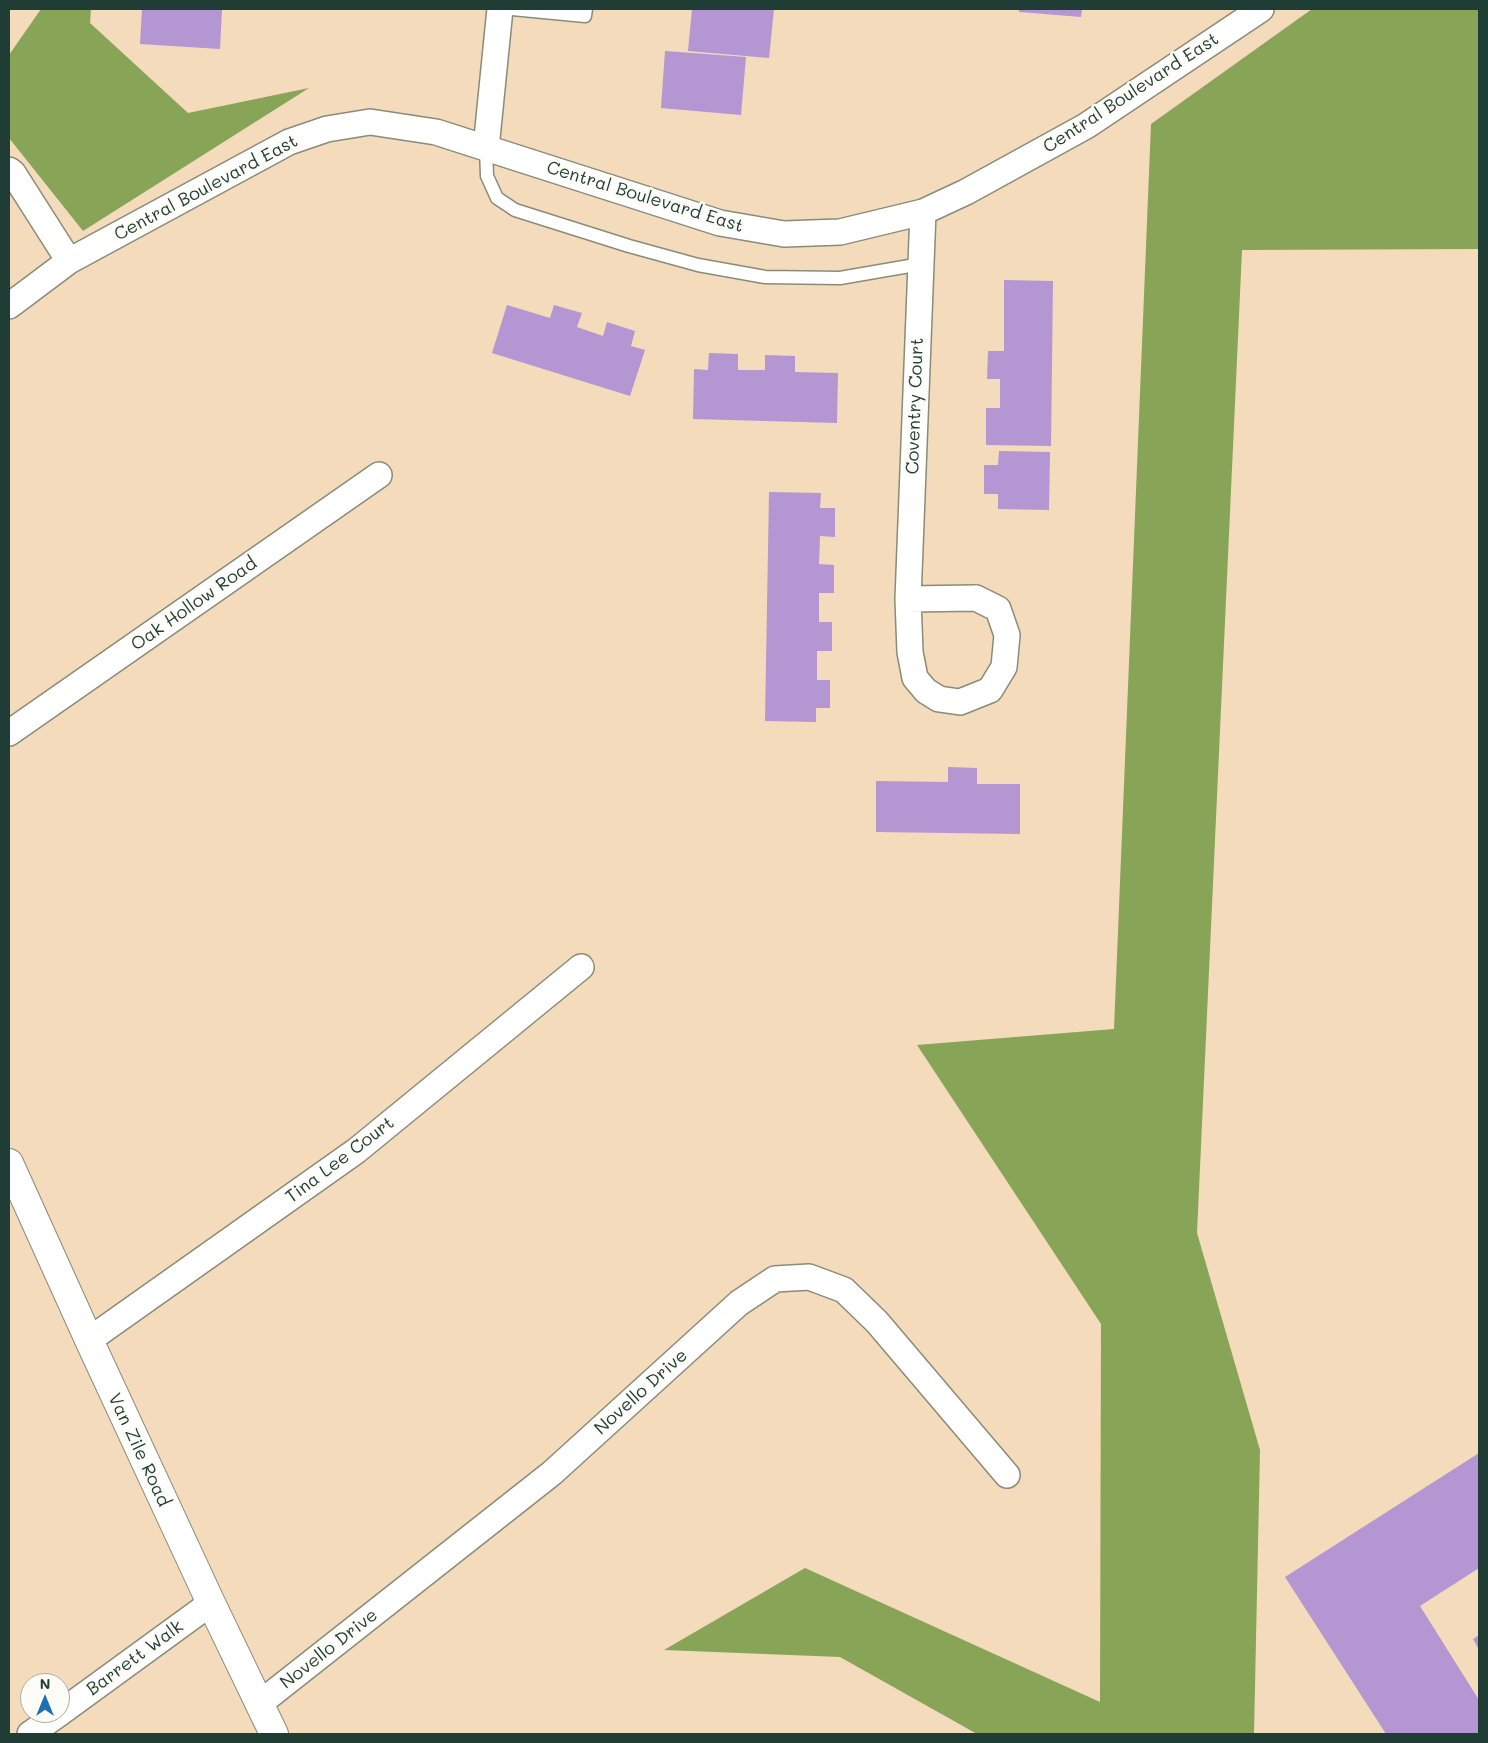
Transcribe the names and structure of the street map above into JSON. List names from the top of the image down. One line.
{"streets":{"street":["Central Boulevard East","Coventry Court","Oak Hollow Road","Tina Lee Court","Novello Drive","Van Zile Road","Barrett Walk"]},"crossings":[["Central Boulevard East","Coventry Court"],["Tina Lee Court","Van Zile Road"],["Novello Drive","Van Zile Road"],["Van Zile Road","Barrett Walk"]],"north":"top"}
